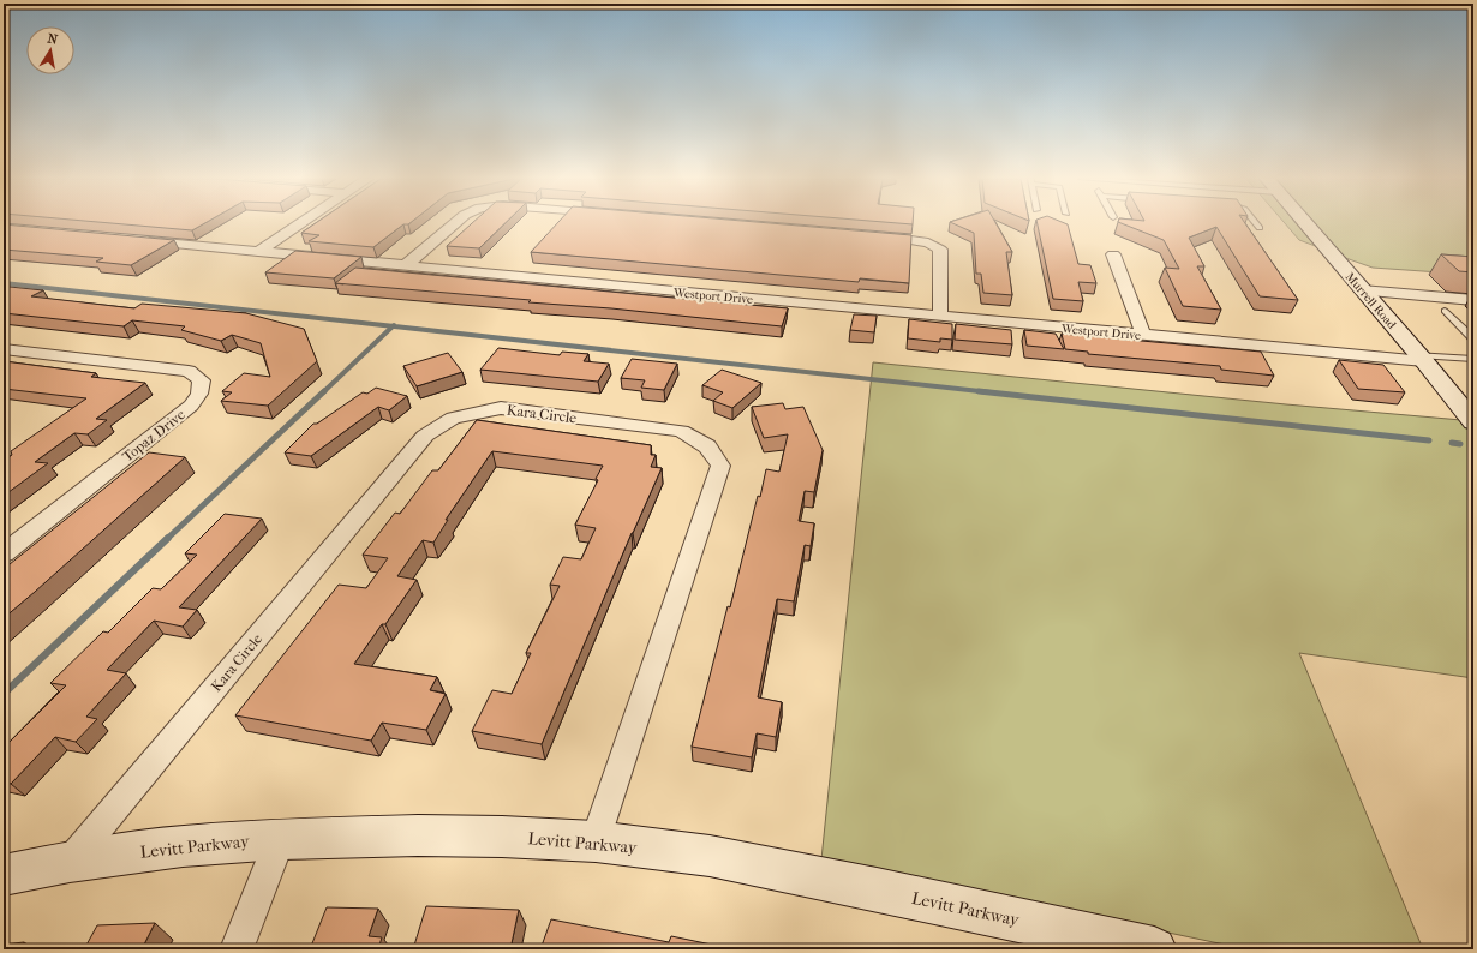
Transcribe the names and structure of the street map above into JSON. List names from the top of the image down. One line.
{"streets":{"street":["Westport Drive","Murrell Road","Kara Circle","Topaz Drive","Levitt Parkway"]},"crossings":[["Westport Drive","Murrell Road"],["Kara Circle","Levitt Parkway"]],"north":"top"}
